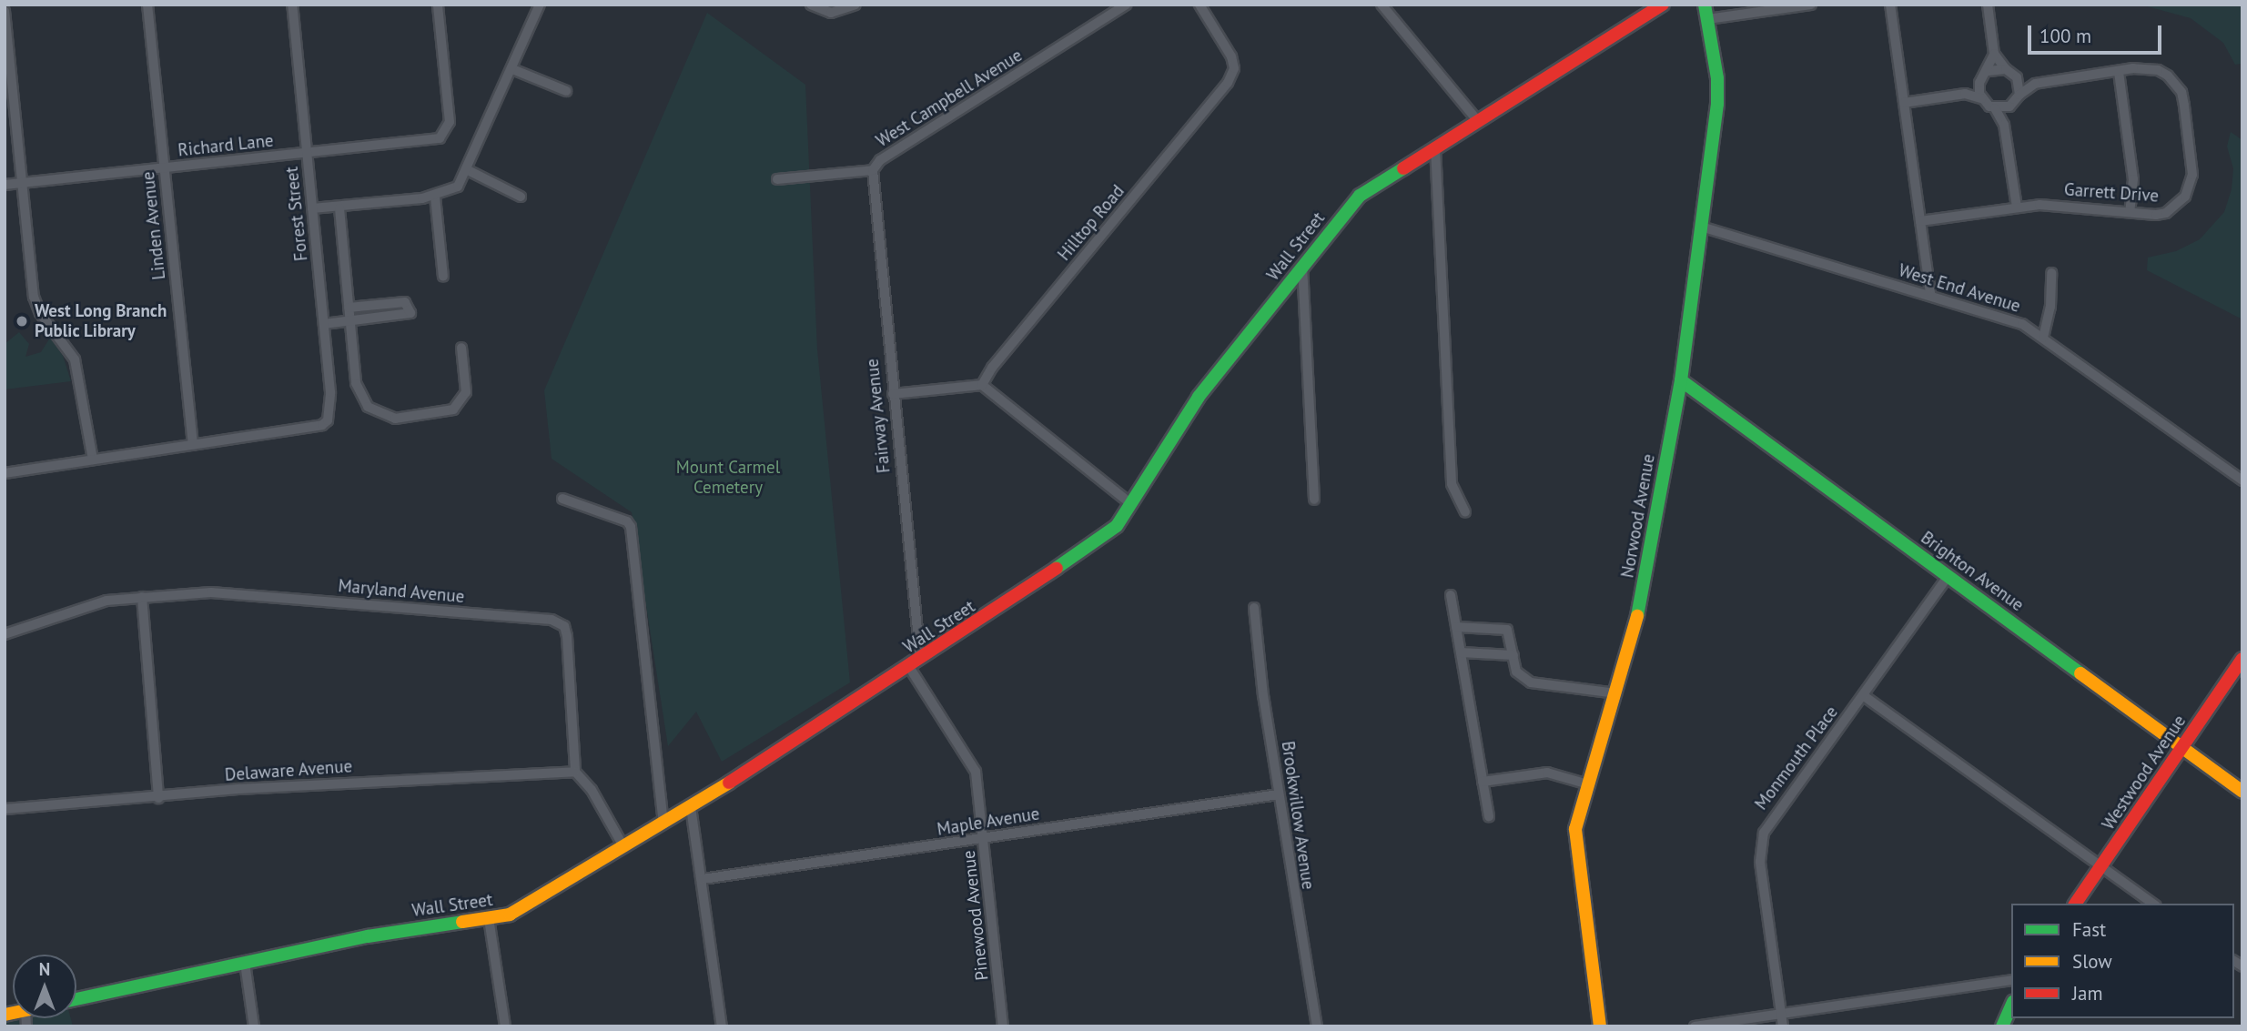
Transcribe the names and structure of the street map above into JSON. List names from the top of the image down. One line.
{"streets":{"street":["West Campbell Avenue","Richard Lane","Garrett Drive","Forest Street","Hilltop Road","Linden Avenue","Wall Street","West End Avenue","Fairway Avenue","Norwood Avenue","Brighton Avenue","Maryland Avenue","Monmouth Place","Delaware Avenue","Westwood Avenue","Brookwillow Avenue","Maple Avenue","Pinewood Avenue"]},"crossings":[["West Campbell Avenue","Fairway Avenue"],["Richard Lane","Forest Street"],["Richard Lane","Linden Avenue"],["Forest Street","Linden Avenue"],["Wall Street","Fairway Avenue"],["Wall Street","Pinewood Avenue"],["West End Avenue","Norwood Avenue"],["Fairway Avenue","Pinewood Avenue"],["Norwood Avenue","Brighton Avenue"],["Brighton Avenue","Monmouth Place"],["Brighton Avenue","Westwood Avenue"],["Maryland Avenue","Delaware Avenue"],["Brookwillow Avenue","Maple Avenue"],["Maple Avenue","Pinewood Avenue"]],"parks":["Mount Carmel Cemetery"],"places":["West Long Branch Public Library"],"legend":["Fast","Slow","Jam"],"scale_bar":"100 m","north":"top"}
